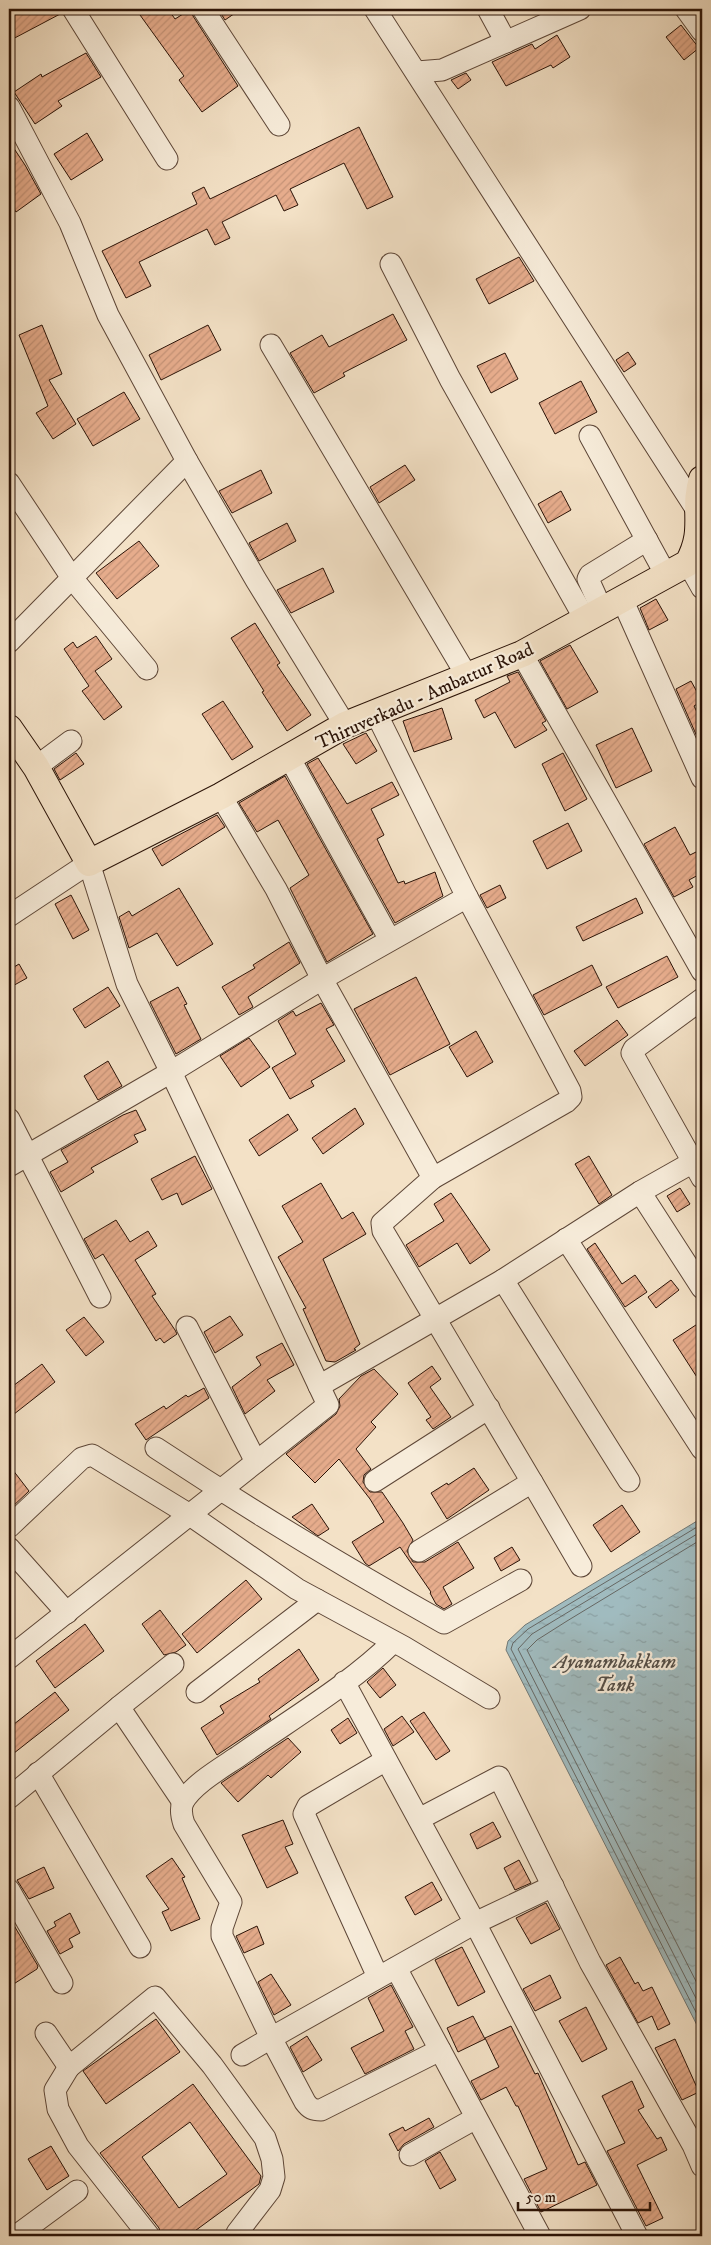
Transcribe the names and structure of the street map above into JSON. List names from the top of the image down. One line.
{"streets":{"main road":["Thiruverkadu - Ambattur Road"]},"water":["Ayanambakkam Tank"],"scale_bar":"50 m"}
